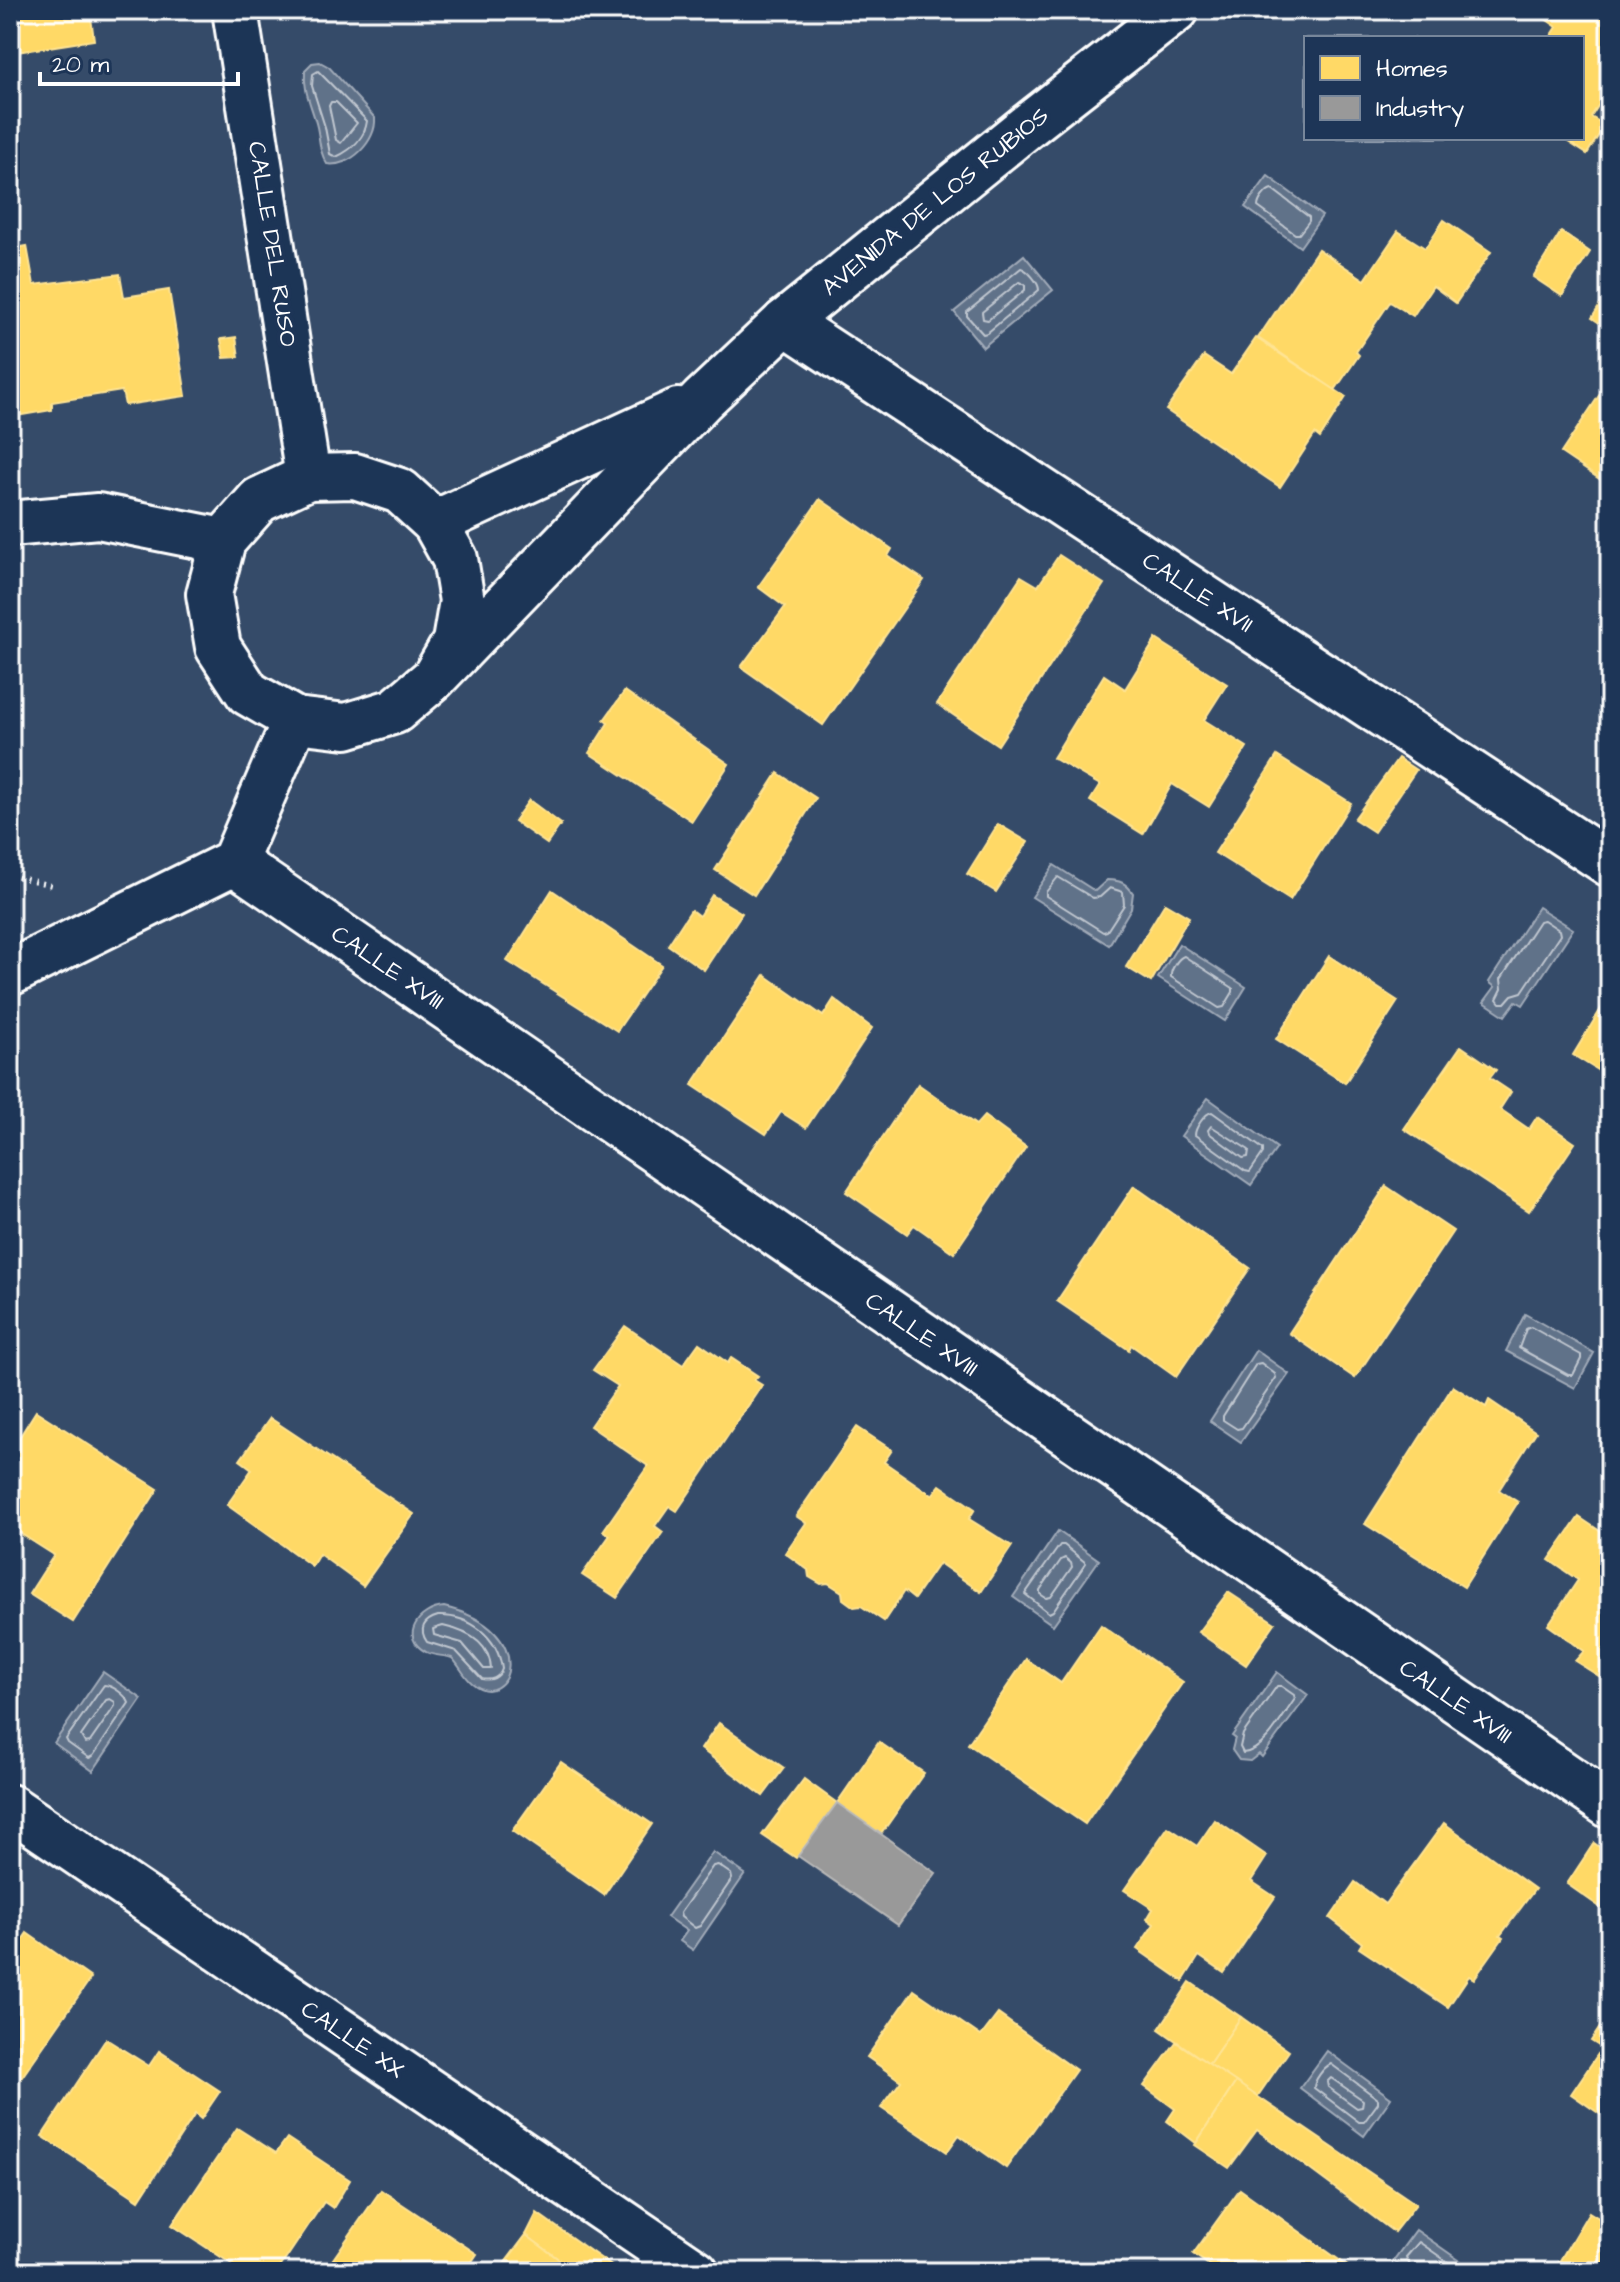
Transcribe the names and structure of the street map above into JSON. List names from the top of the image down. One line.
{"streets":{"street":["AVENIDA DE LOS RUBIOS","CALLE DEL RUSO","CALLE XVII","CALLE XVIII","CALLE XX"]},"crossings":[["AVENIDA DE LOS RUBIOS","CALLE DEL RUSO"],["AVENIDA DE LOS RUBIOS","CALLE XVII"]],"legend":["Homes","Industry"],"scale_bar":"20 m"}
